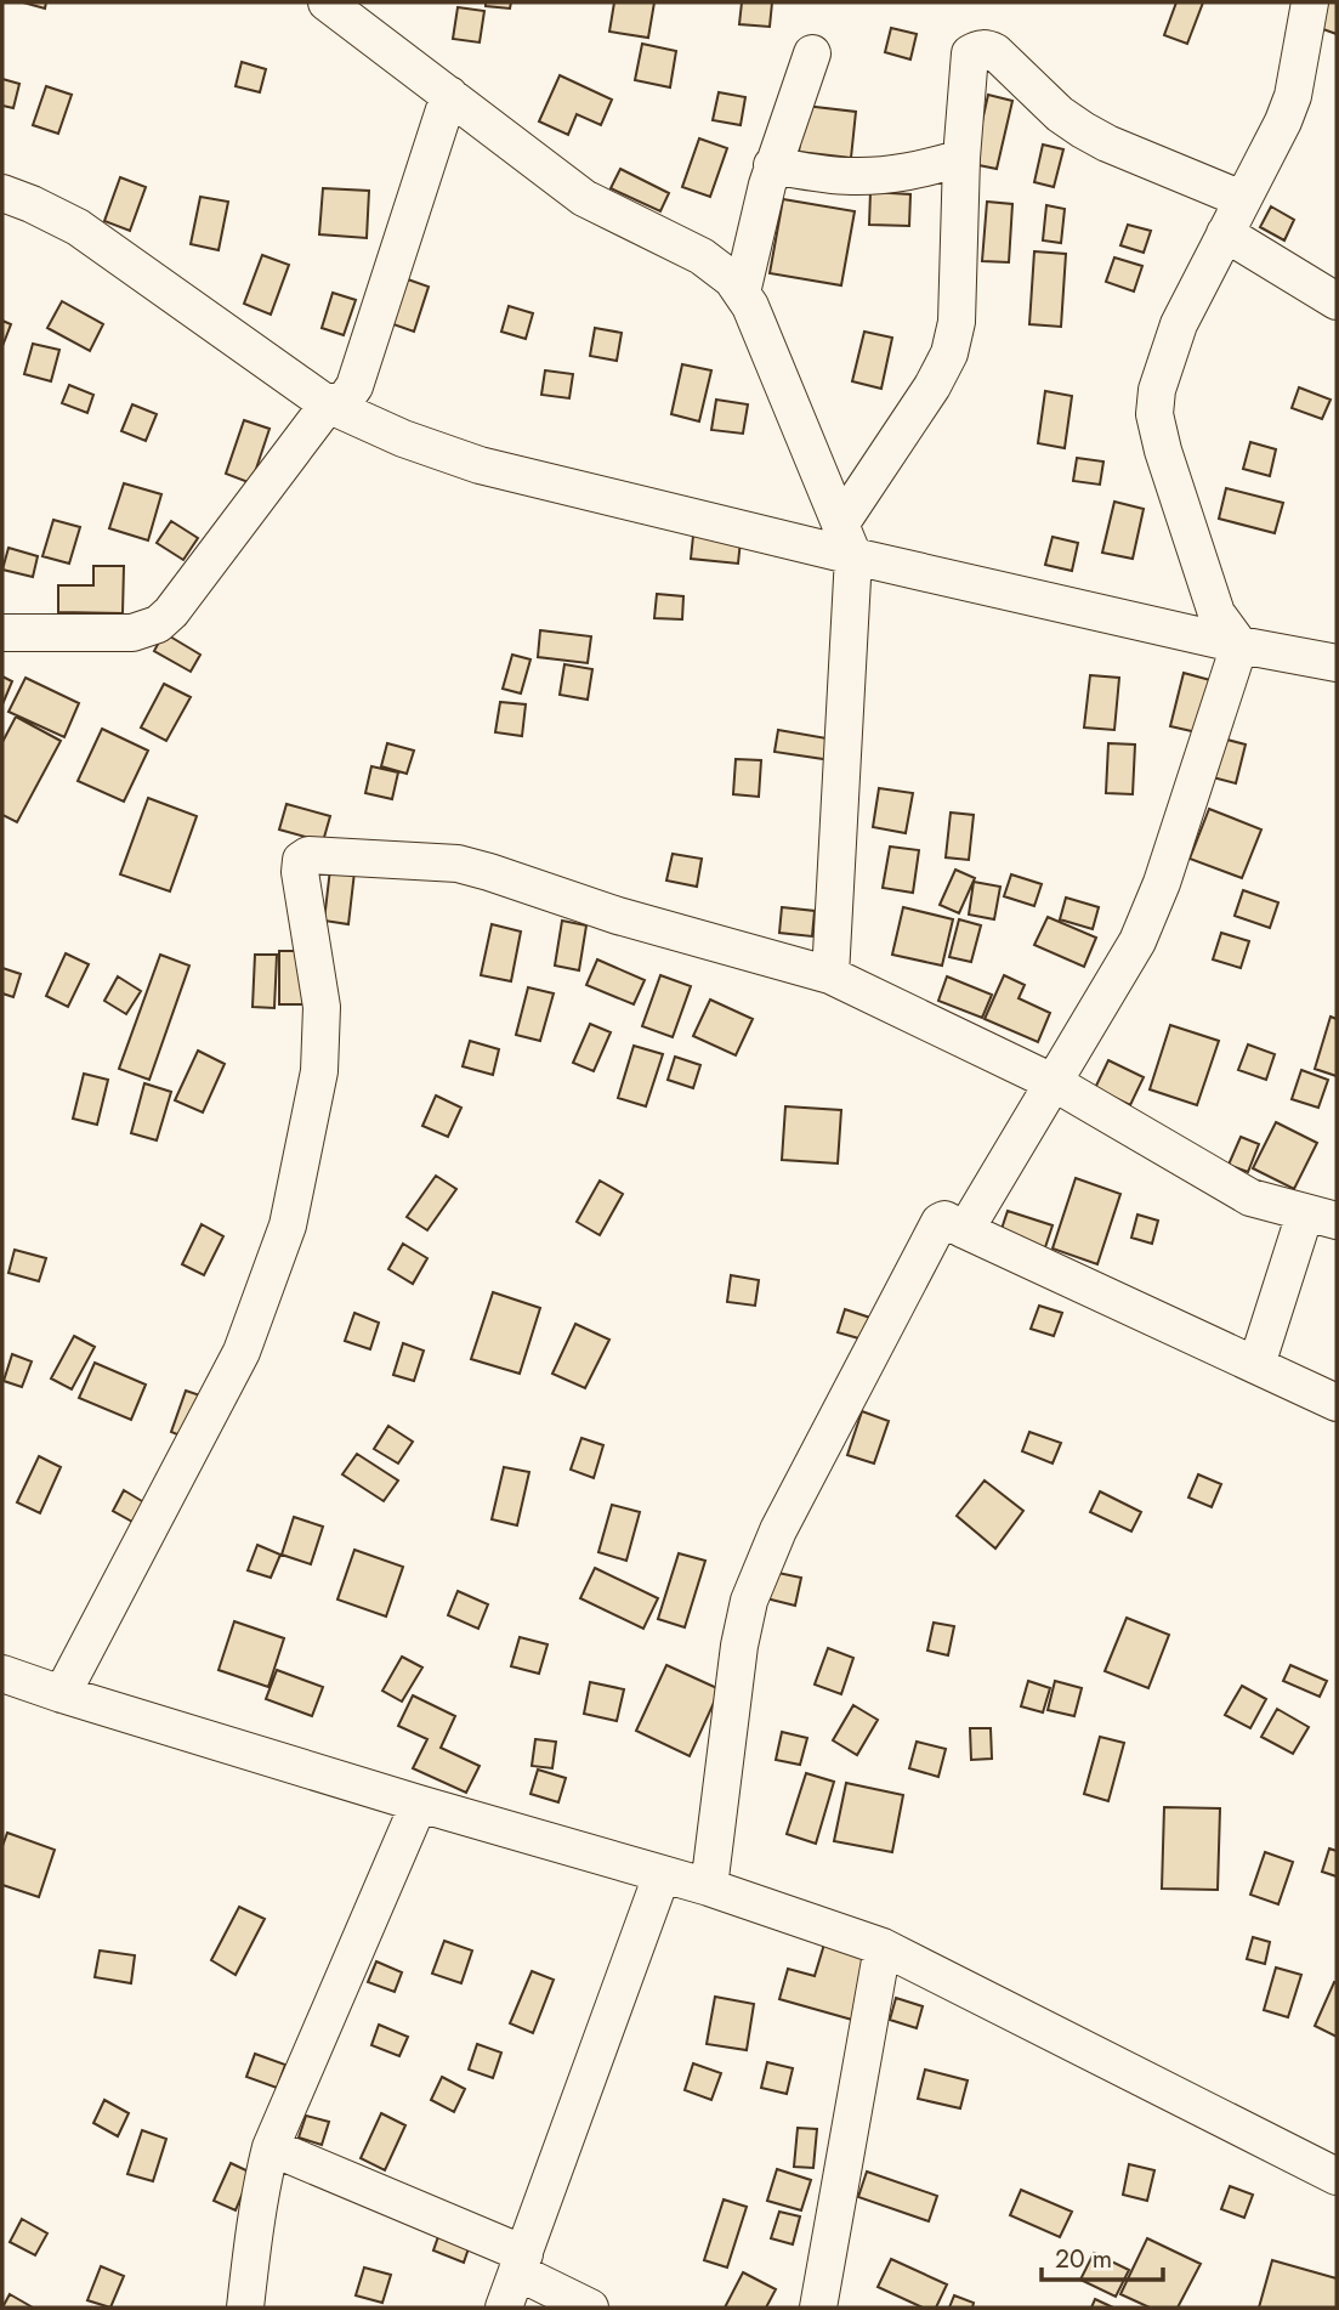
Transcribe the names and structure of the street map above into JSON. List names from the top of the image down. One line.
{"scale_bar":"20 m"}
